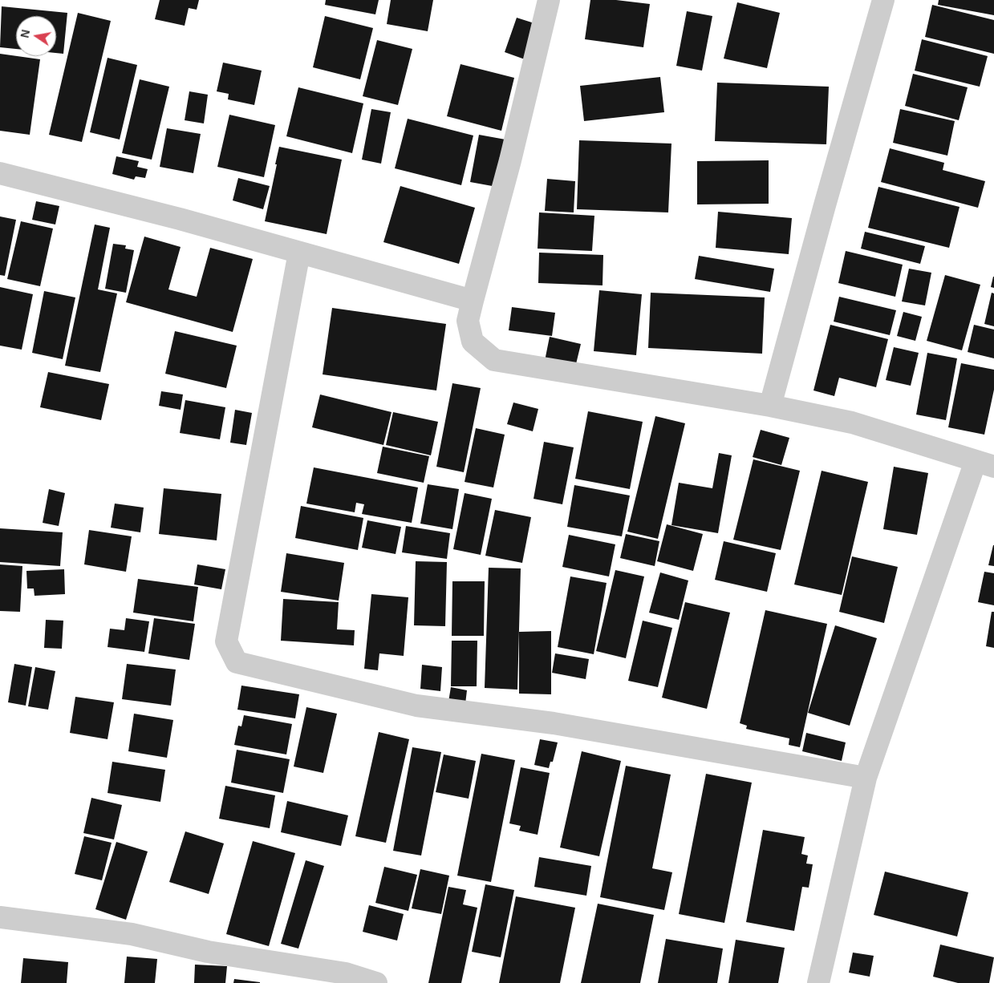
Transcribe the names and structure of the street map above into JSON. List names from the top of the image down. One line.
{"north":"left"}
